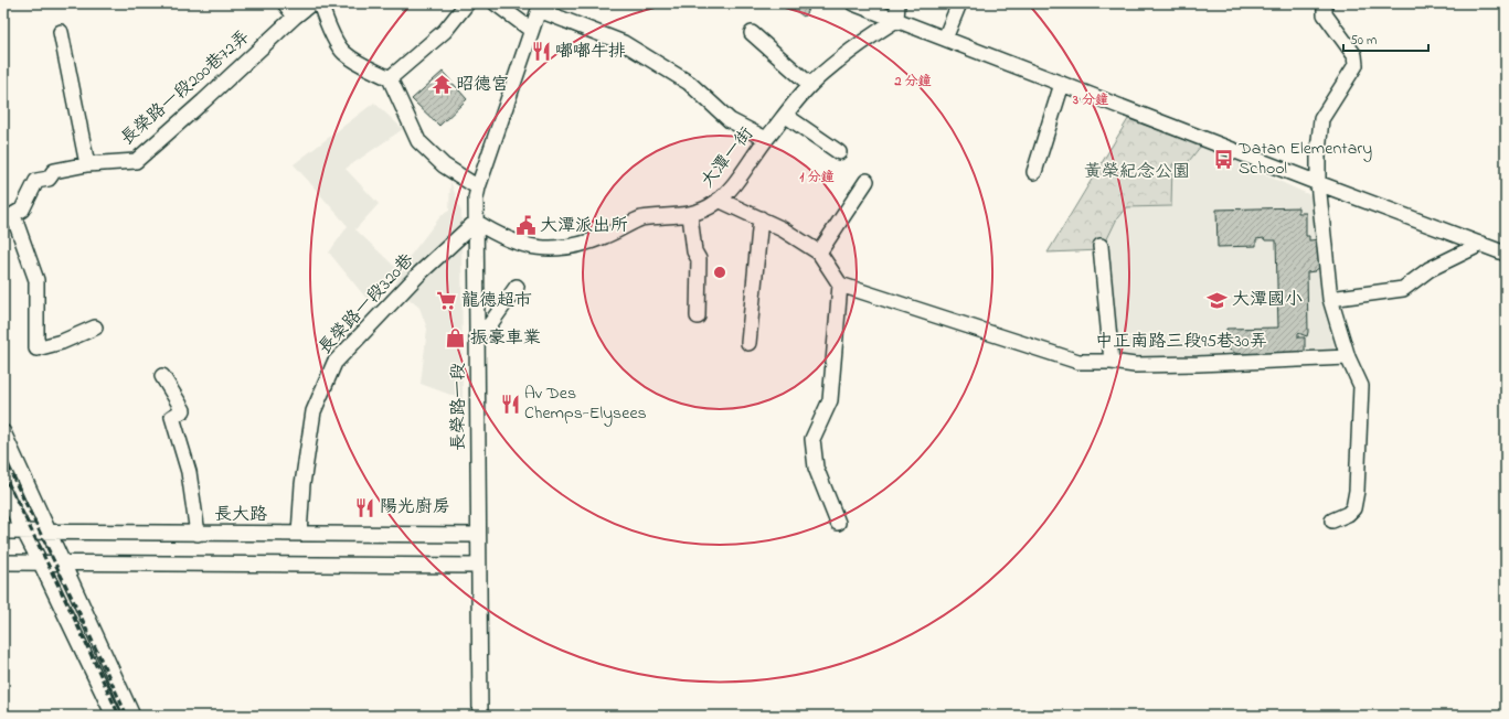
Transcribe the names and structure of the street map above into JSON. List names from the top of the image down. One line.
{"streets":{"street":["長榮路一段200巷72弄","大潭一街","長榮路一段320巷","中正南路三段95巷30弄","長榮路一段","長大路"]},"crossings":[["大潭一街","長榮路一段320巷"],["大潭一街","長榮路一段"],["長榮路一段320巷","長榮路一段"],["長榮路一段320巷","長大路"],["長榮路一段","長大路"]],"parks":["黃榮紀念公園"],"places":{"restaurant":["嘟嘟牛排","Av Des Chemps-Elysees","陽光廚房"],"temple":["昭德宮"],"bus stop":["Datan Elementary School"],"public building":["大潭派出所"],"school or university":["大潭國小"],"supermarket":["龍德超市"],"shop":["振豪車業"]},"scale_bar":"50 m","rings":["2 分鐘","3 分鐘","1 分鐘"]}
